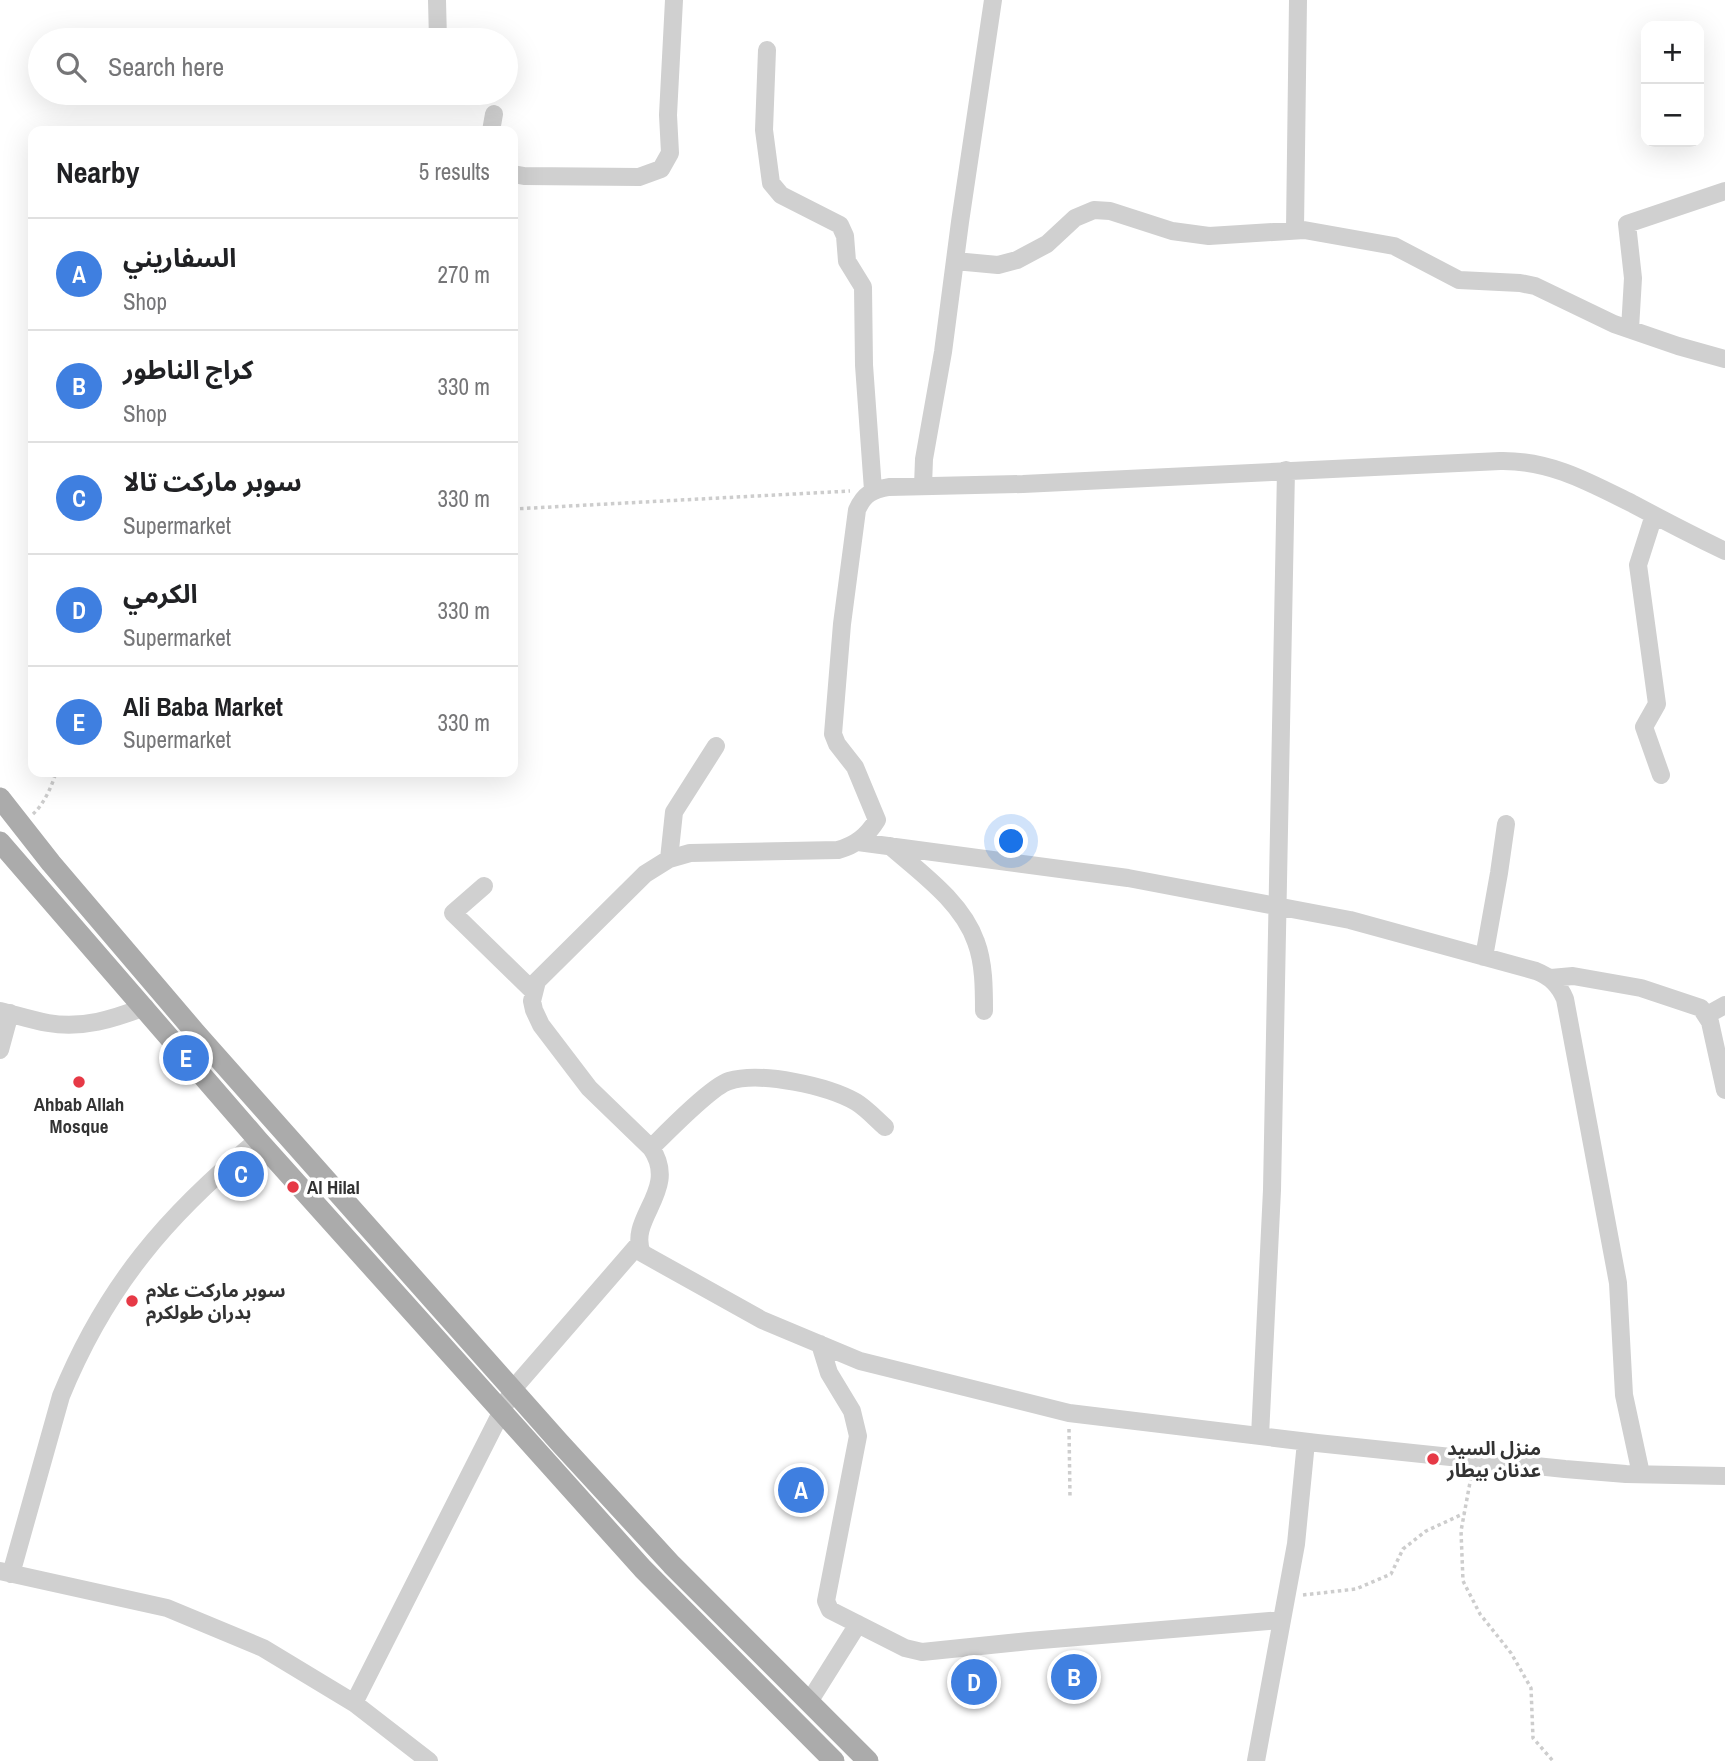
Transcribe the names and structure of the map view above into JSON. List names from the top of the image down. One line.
{"places":["Ahbab Allah Mosque","Al Hilal","سوبر ماركت علام بدران طولكرم","منزل السيد عدنان بيطار"],"page":{"map_buttons":["+","−"],"search":"Search here","heading":["Nearby","5 results"],"list":[{"mark":"A","name":"السفاريني","note":"Shop","value":"270 m"},{"mark":"B","name":"كراج الناطور","note":"Shop","value":"330 m"},{"mark":"C","name":"سوبر ماركت تالا","note":"Supermarket","value":"330 m"},{"mark":"D","name":"الكرمي","note":"Supermarket","value":"330 m"},{"mark":"E","name":"Ali Baba Market","note":"Supermarket","value":"330 m"}],"pins":["E","C","A","B","D"]}}
